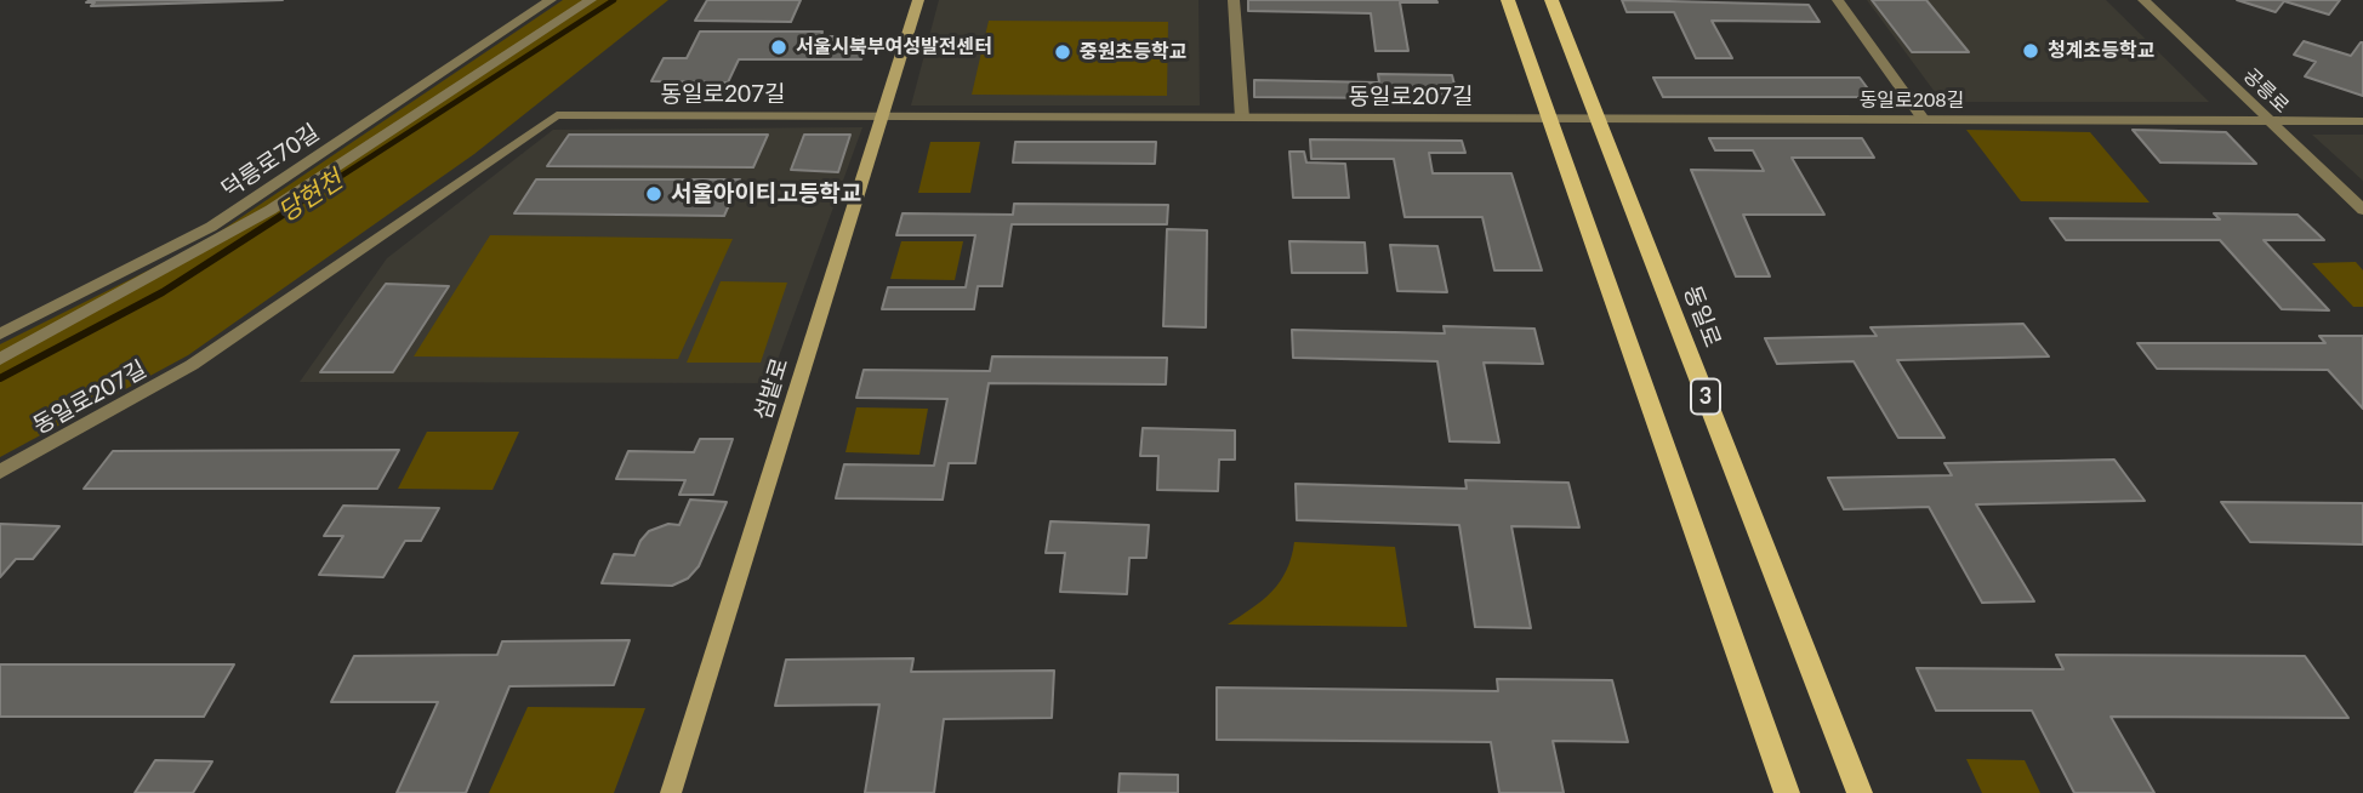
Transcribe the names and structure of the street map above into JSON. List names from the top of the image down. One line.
{"streets":{"main road":["동일로","섬밭로","3"],"street":["공릉로","동일로207길","동일로208길","덕릉로70길"]},"crossings":[["공릉로","동일로208길"],["동일로207길","동일로208길"],["동일로207길","섬밭로"],["동일로208길","동일로"]],"water":["당현천"],"places":["서울시북부여성발전센터","청계초등학교","중원초등학교","서울아이티고등학교"]}
